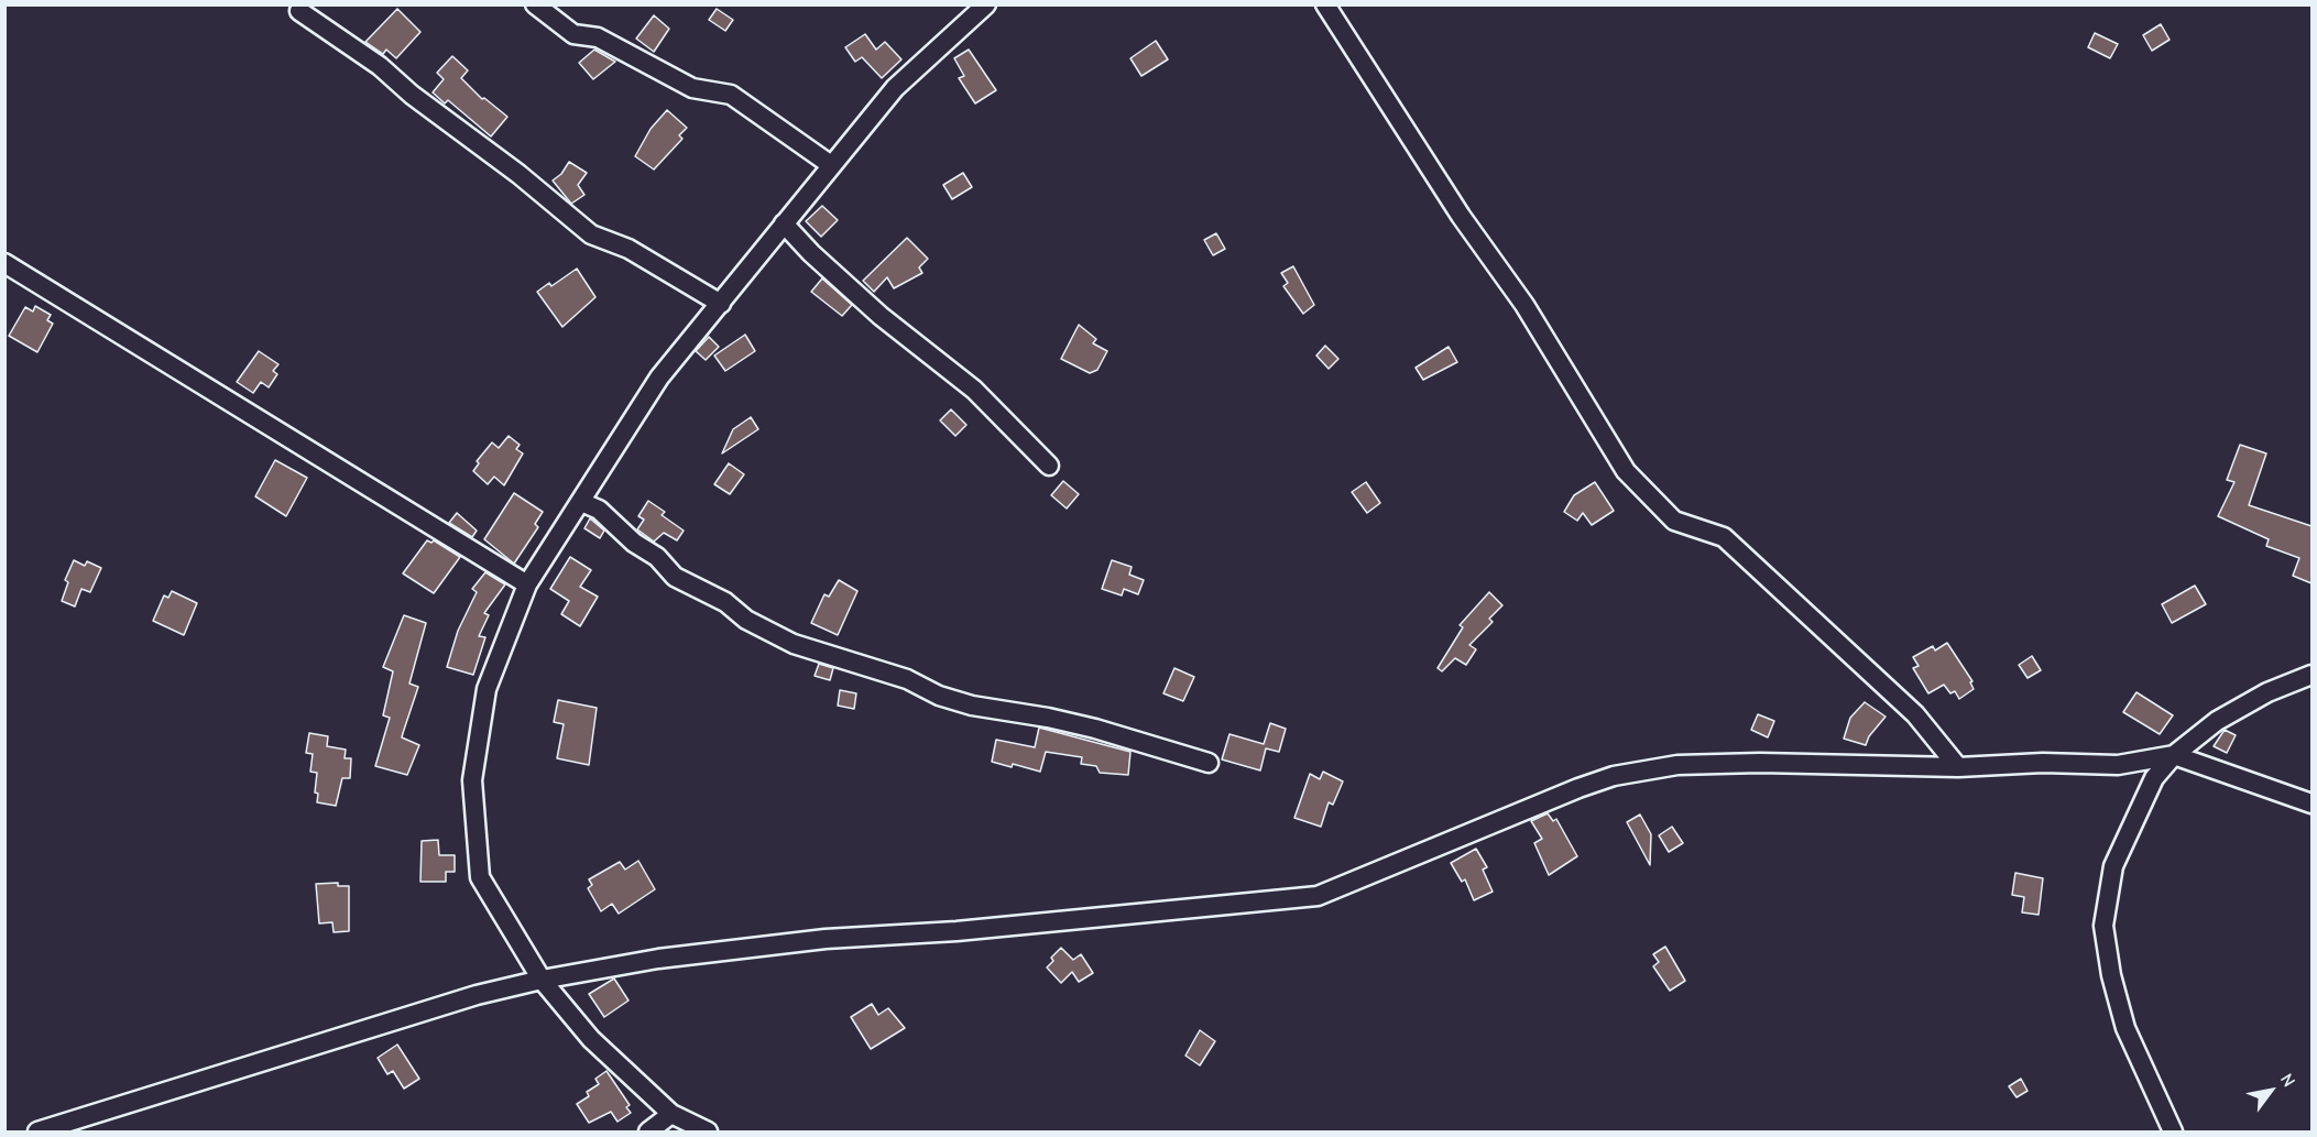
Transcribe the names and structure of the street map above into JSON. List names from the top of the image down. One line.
{"north":"top right"}
